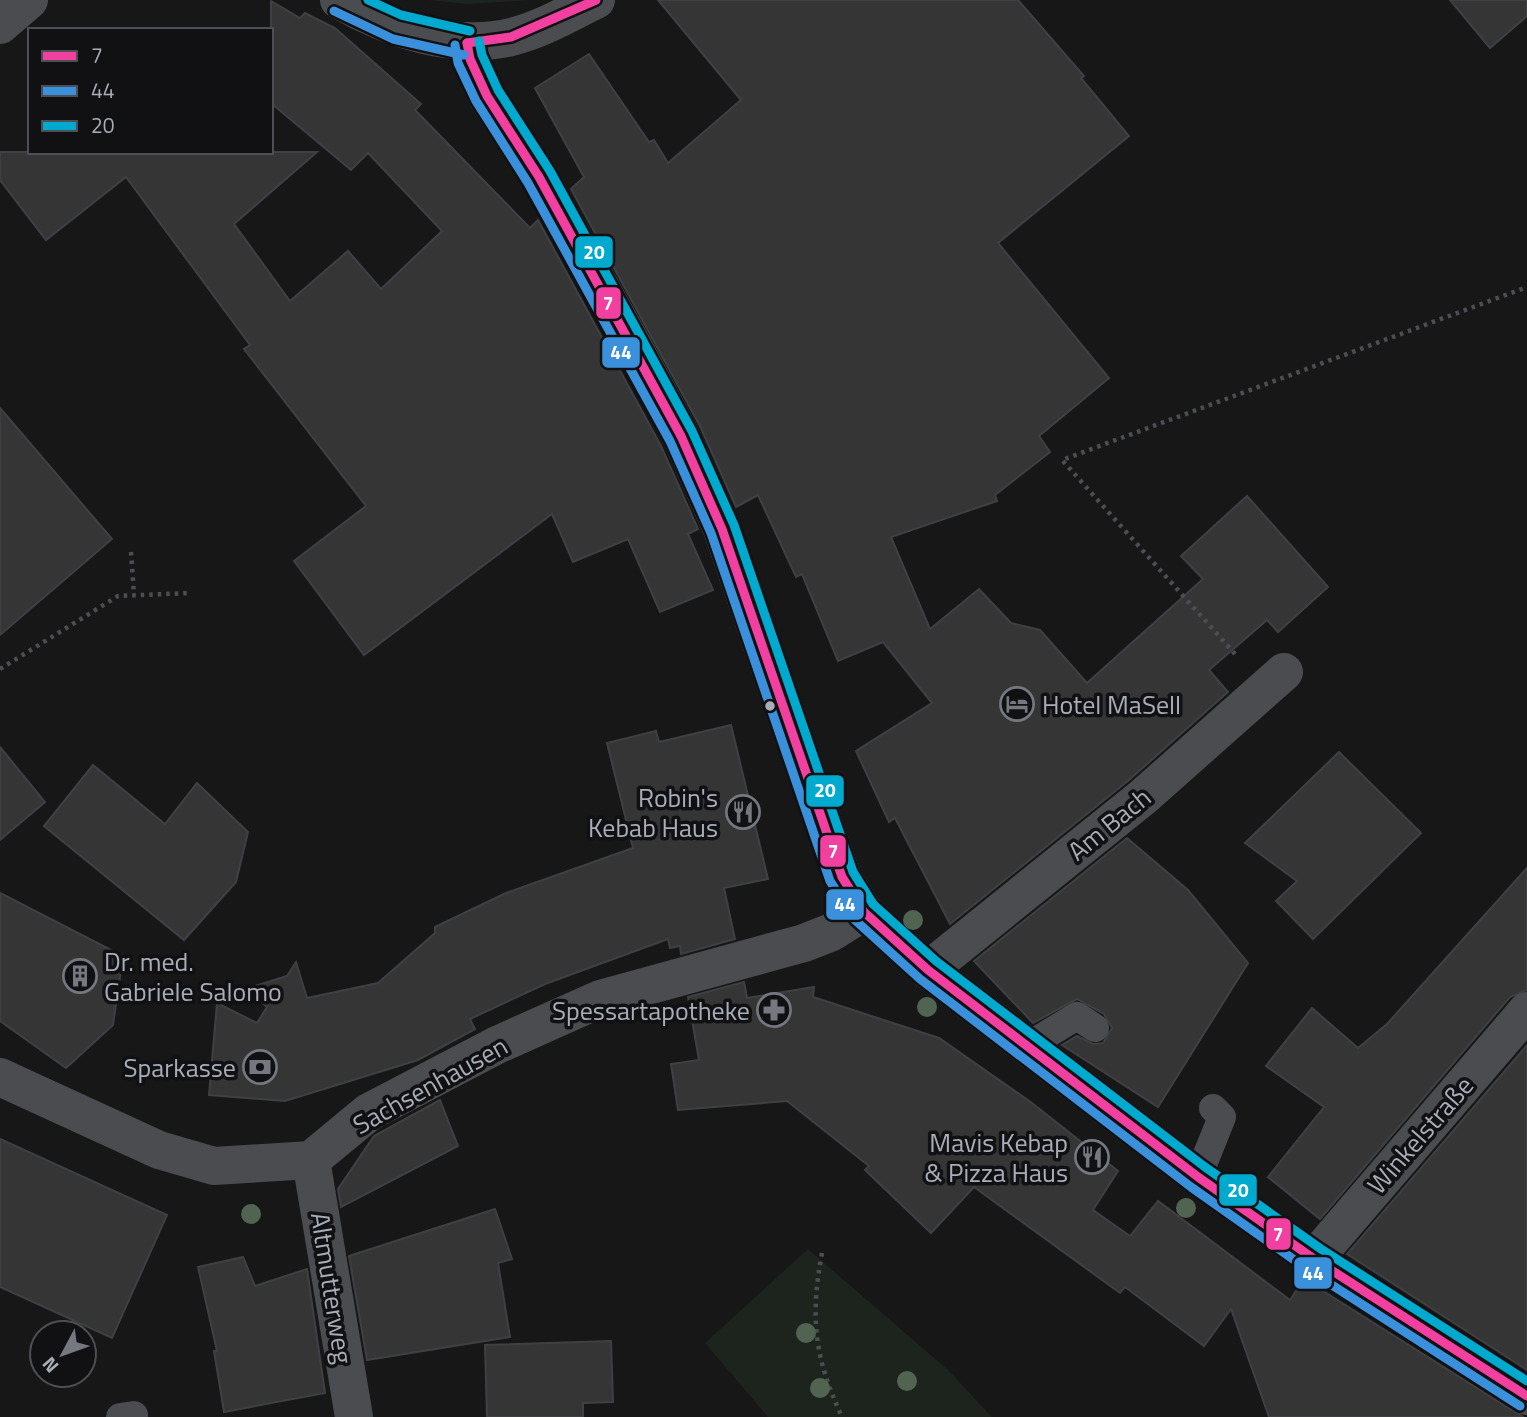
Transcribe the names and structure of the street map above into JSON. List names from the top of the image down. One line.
{"streets":{"street":["Am Bach","Sachsenhausen","Winkelstraße","Altmutterweg"]},"crossings":[["Sachsenhausen","Altmutterweg"]],"places":{"hotel":["Hotel MaSell"],"restaurant":["Robin's Kebab Haus","Mavis Kebap & Pizza Haus"],"building":["Dr. med. Gabriele Salomo"],"pharmacy":["Spessartapotheke"],"bank":["Sparkasse"]},"lines":["transit line 7","transit line 20","transit line 44"],"legend":["7","44","20"],"north":"bottom left"}
